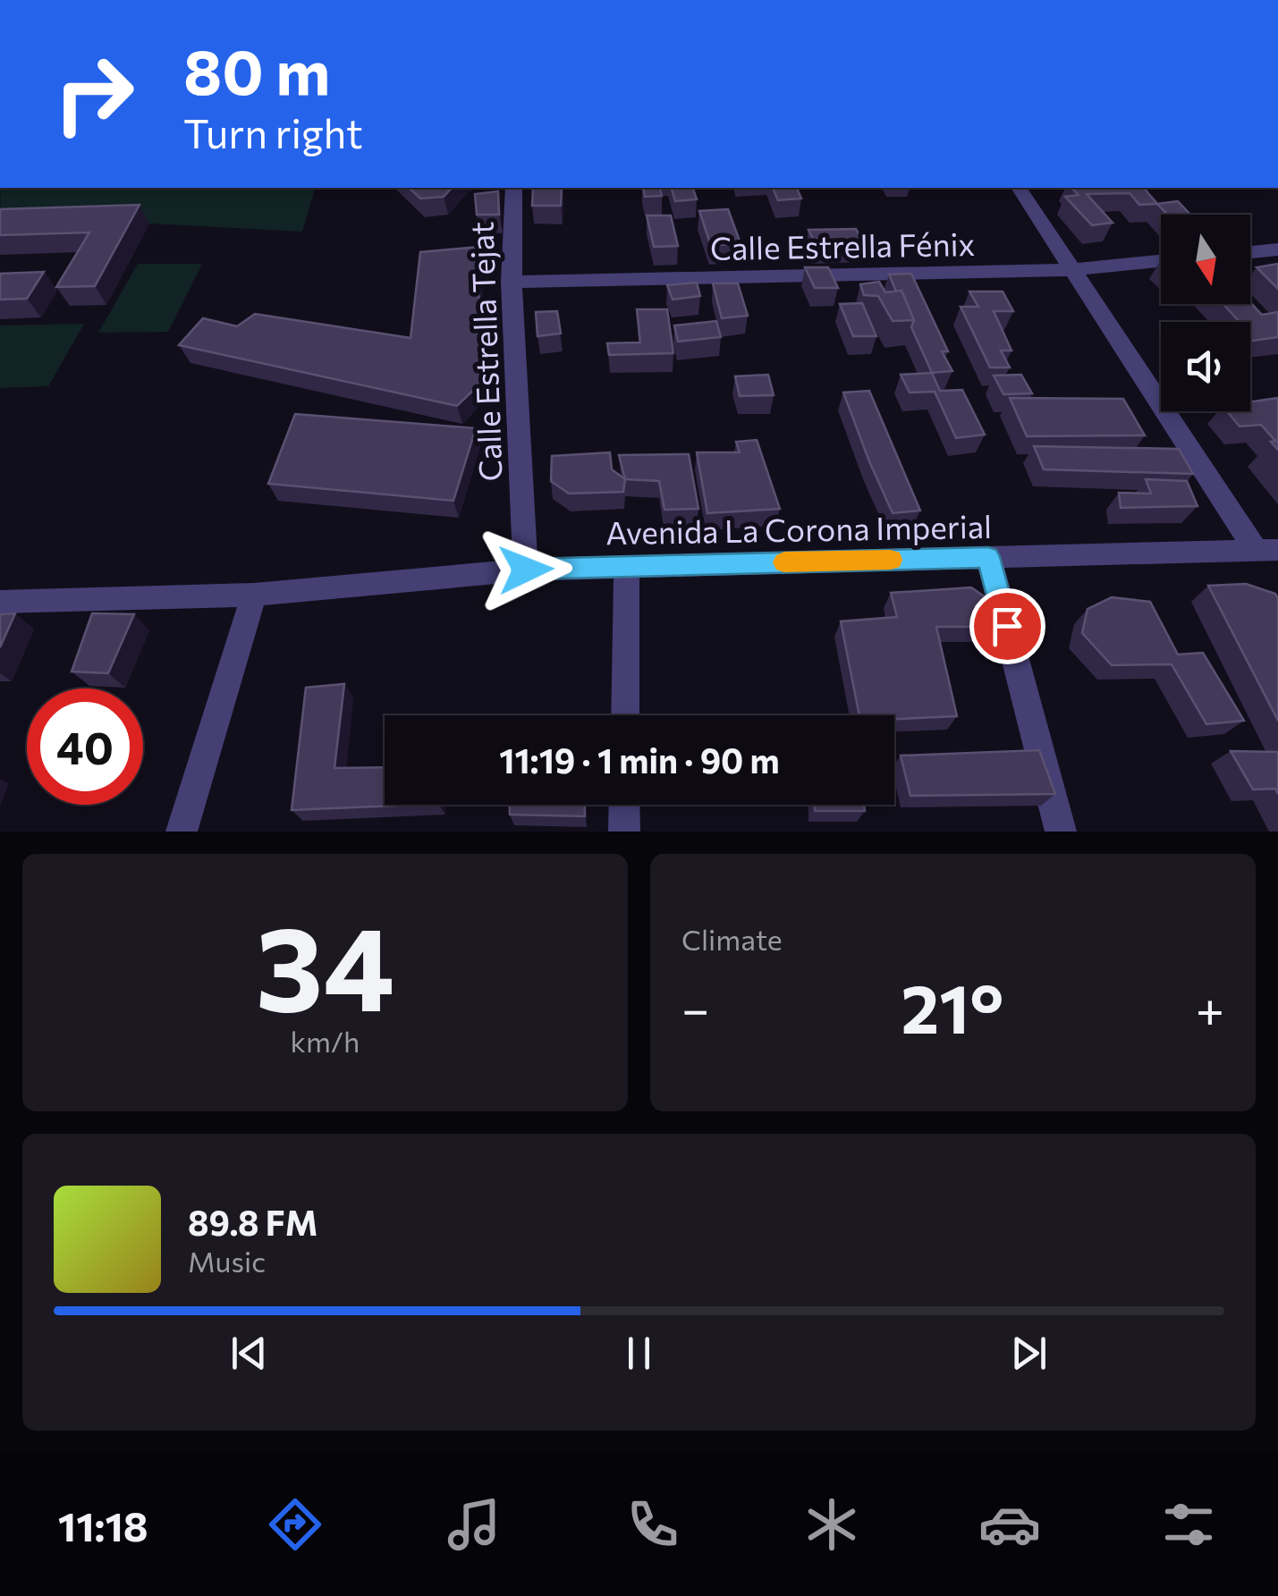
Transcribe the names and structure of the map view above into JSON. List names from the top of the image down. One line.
{"streets":{"street":["Calle Estrella Fénix","Calle Estrella Tejat","Avenida La Corona Imperial"]},"crossings":[["Calle Estrella Fénix","Calle Estrella Tejat"],["Calle Estrella Tejat","Avenida La Corona Imperial"]],"north":"bottom","page":{"turn":["80 m","Turn right"],"limit":"40","trip":"11:19 · 1 min · 90 m","tile":[["34","km/h"],"Climate"],"heat":["−","21°","+"],"song":["89.8 FM","Music"],"tabs":"11:18"}}
